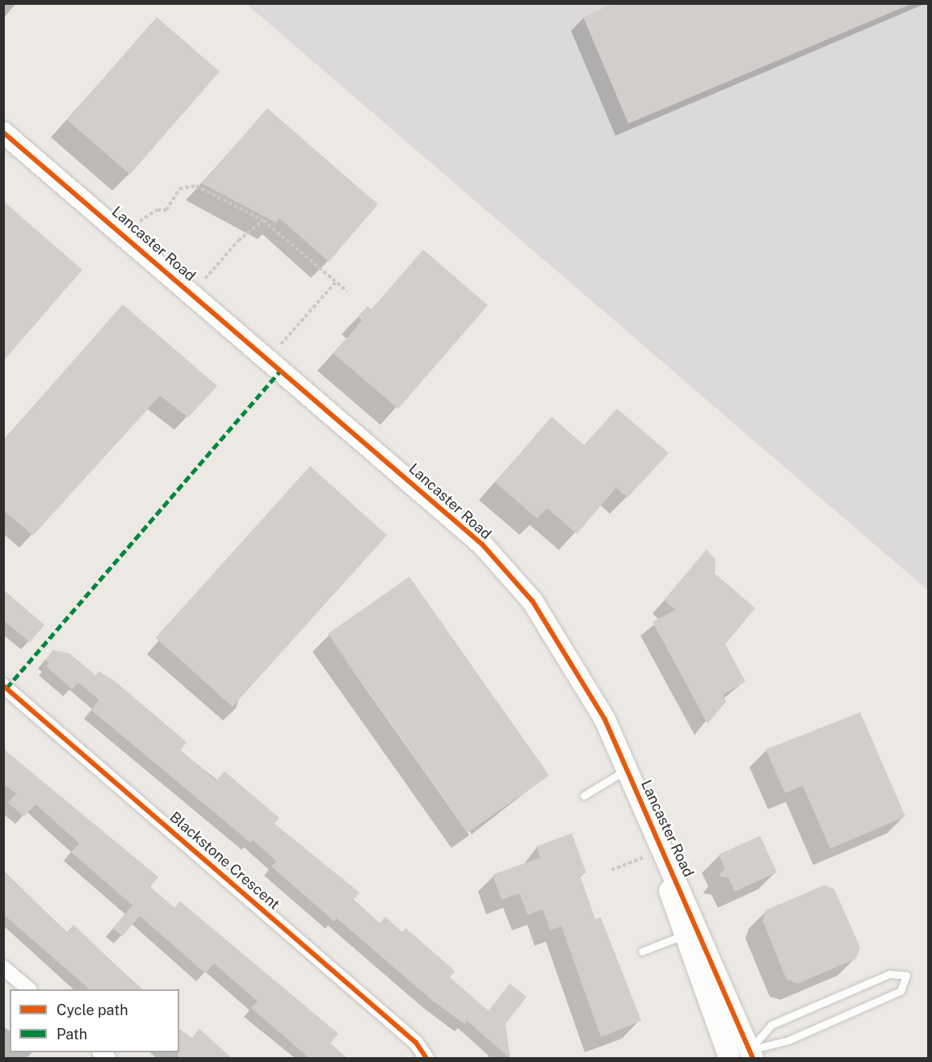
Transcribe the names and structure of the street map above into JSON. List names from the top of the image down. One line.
{"streets":{"street":["Lancaster Road","Blackstone Crescent"]},"legend":["Cycle path","Path"]}
